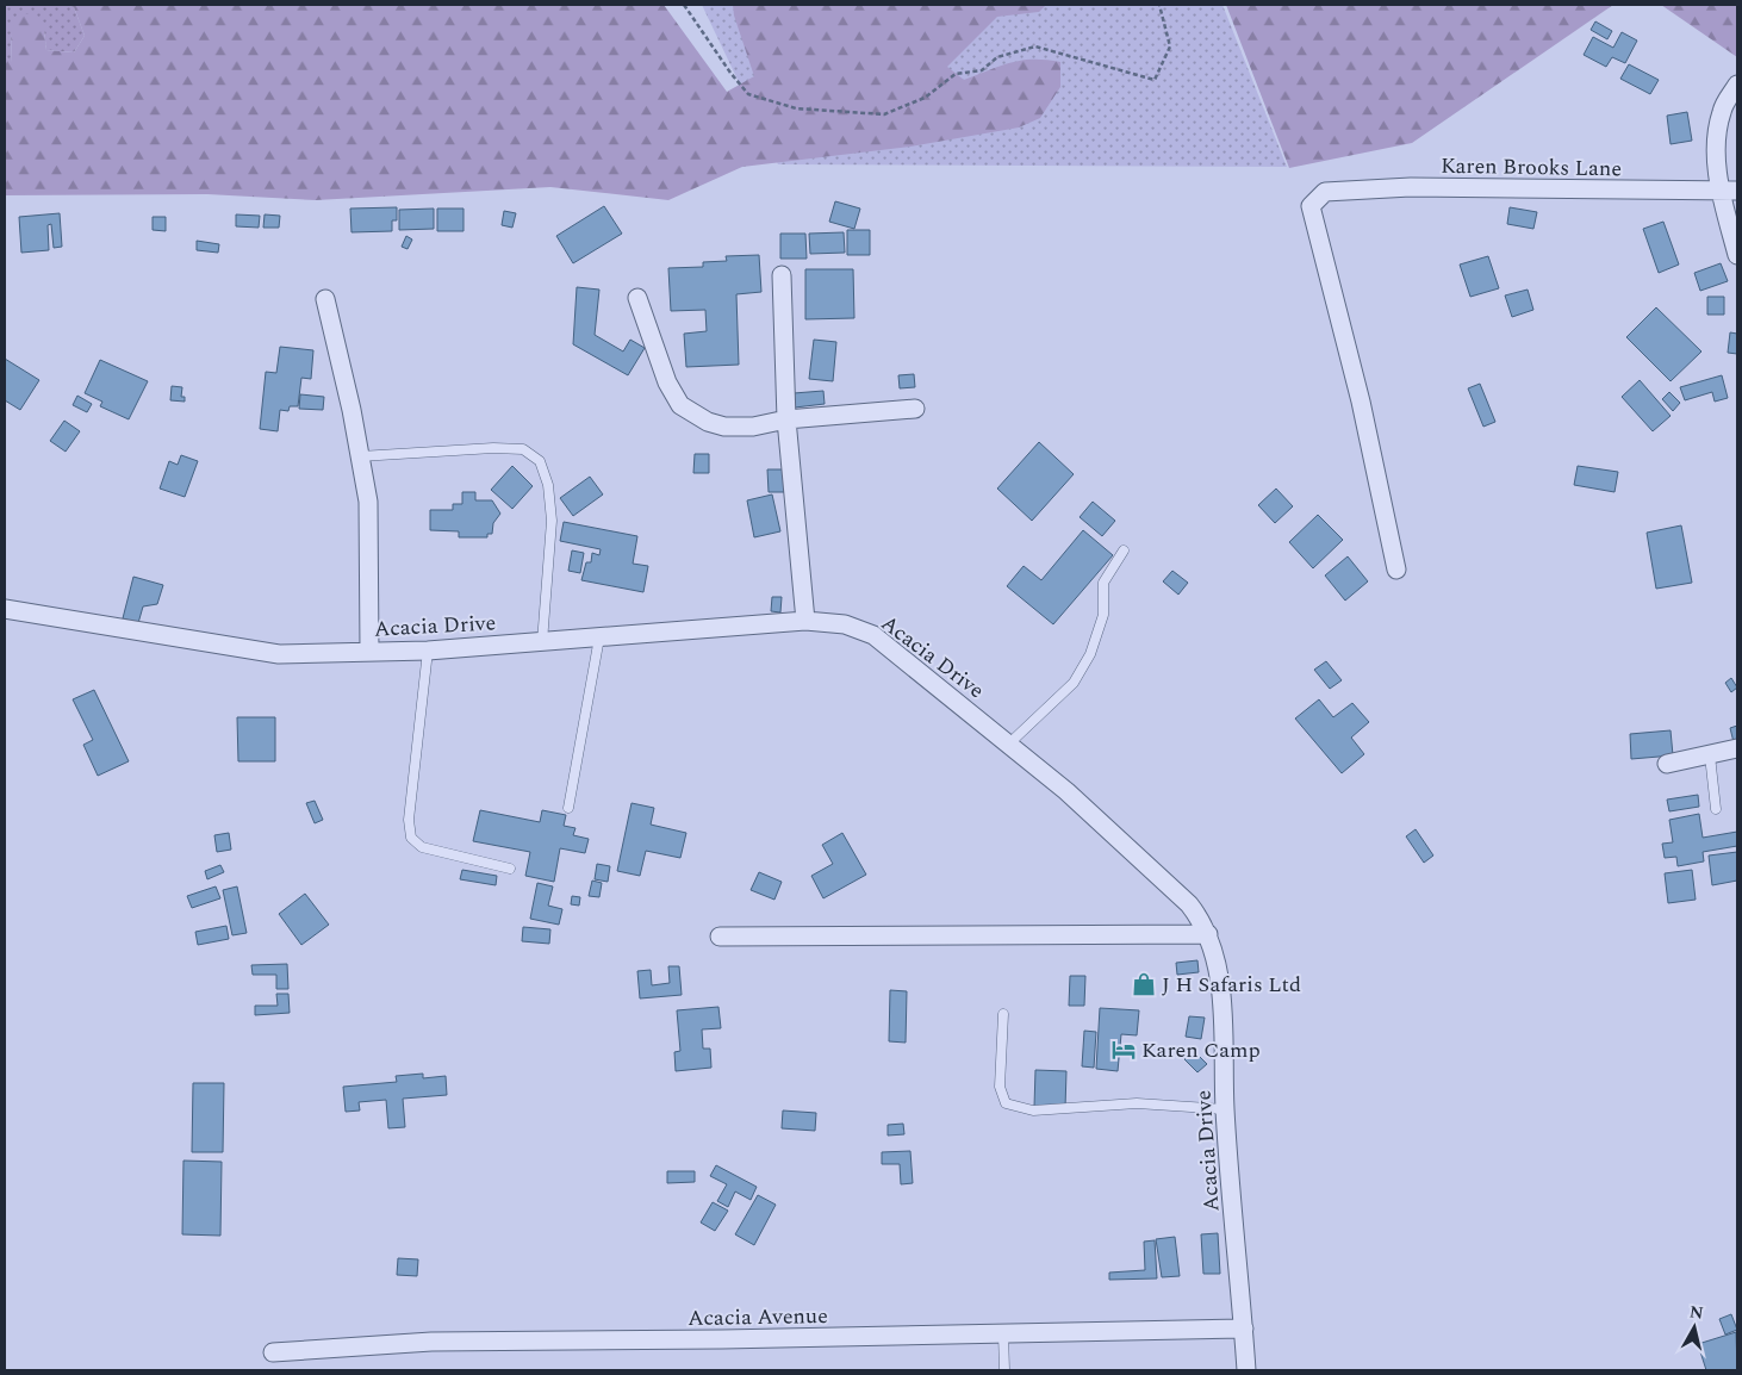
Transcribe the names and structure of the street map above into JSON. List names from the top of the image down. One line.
{"streets":{"street":["Karen Brooks Lane","Acacia Drive","Acacia Avenue"]},"crossings":[["Acacia Drive","Acacia Avenue"]],"places":{"shop":["J H Safaris Ltd"],"hotel":["Karen Camp"]},"north":"top"}
